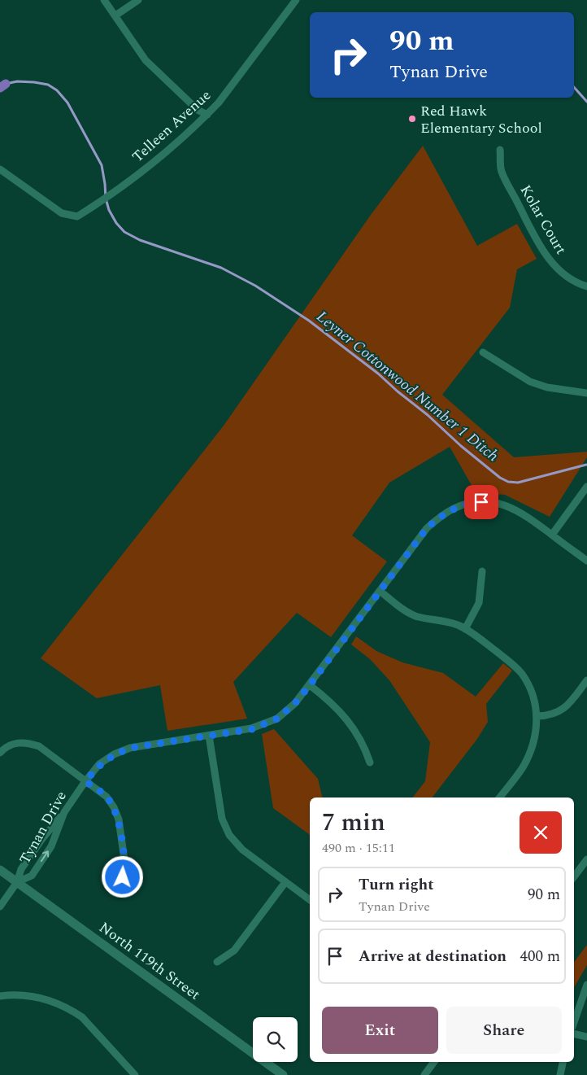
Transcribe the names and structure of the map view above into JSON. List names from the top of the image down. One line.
{"streets":{"street":["Telleen Avenue","Kolar Court","Tynan Drive","North 119th Street"]},"crossings":[["Tynan Drive","North 119th Street"]],"water":["Leyner Cottonwood Number 1 Ditch"],"places":["Red Hawk Elementary School"],"page":{"turn":["90 m","Tynan Drive"],"heading":["7 min","490 m · 15:11"],"list":[{"name":"Turn right","note":"Tynan Drive","value":"90 m"},{"name":"Arrive at destination","value":"400 m"}],"buttons":["Exit","Share"]}}
